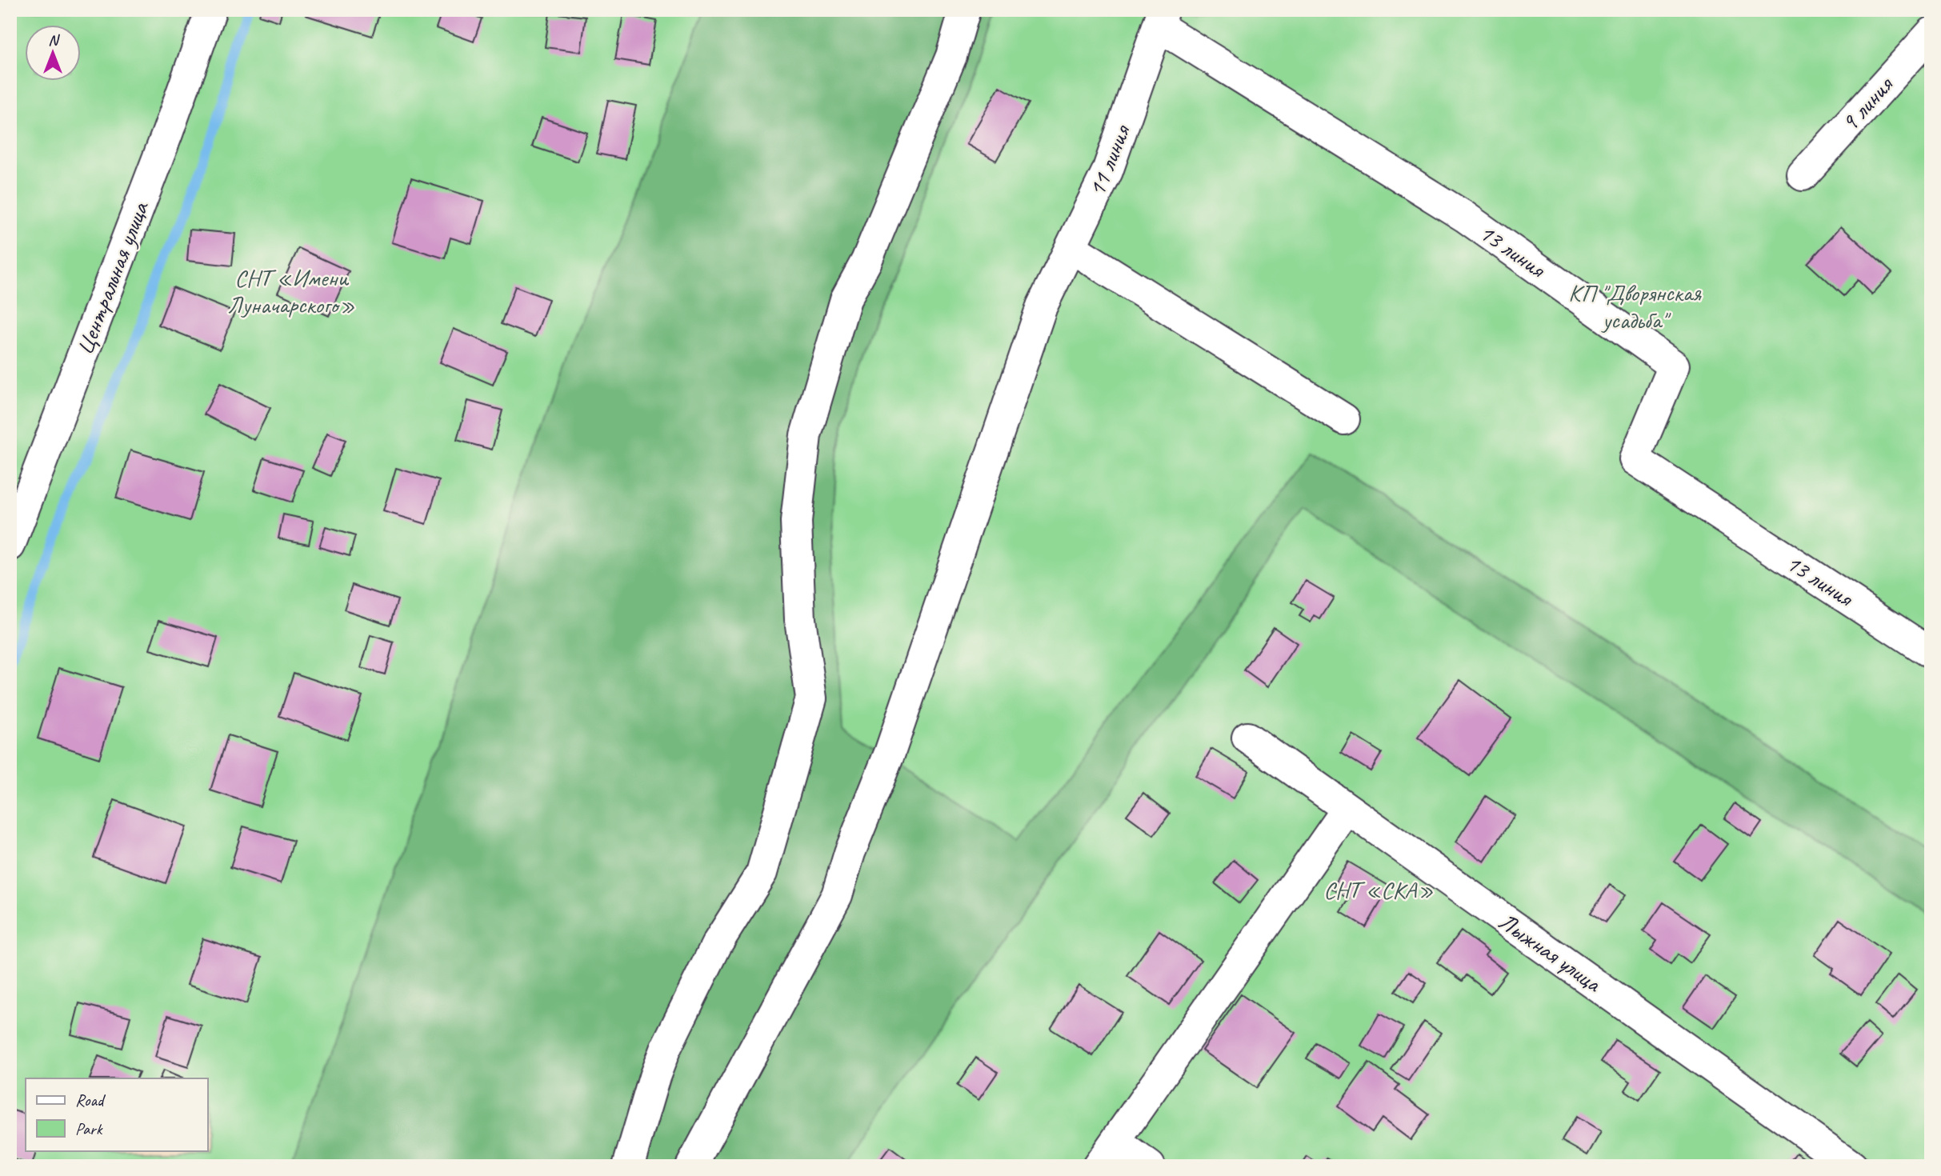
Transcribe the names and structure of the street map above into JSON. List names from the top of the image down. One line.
{"streets":{"street":["9 линия","11 линия","13 линия","Центральная улица","Лыжная улица"]},"crossings":[["11 линия","13 линия"]],"parks":["СНТ «Имени Луначарского»","КП \"Дворянская усадьба\"","СНТ «СКА»"],"legend":["Road","Park"],"north":"top"}
